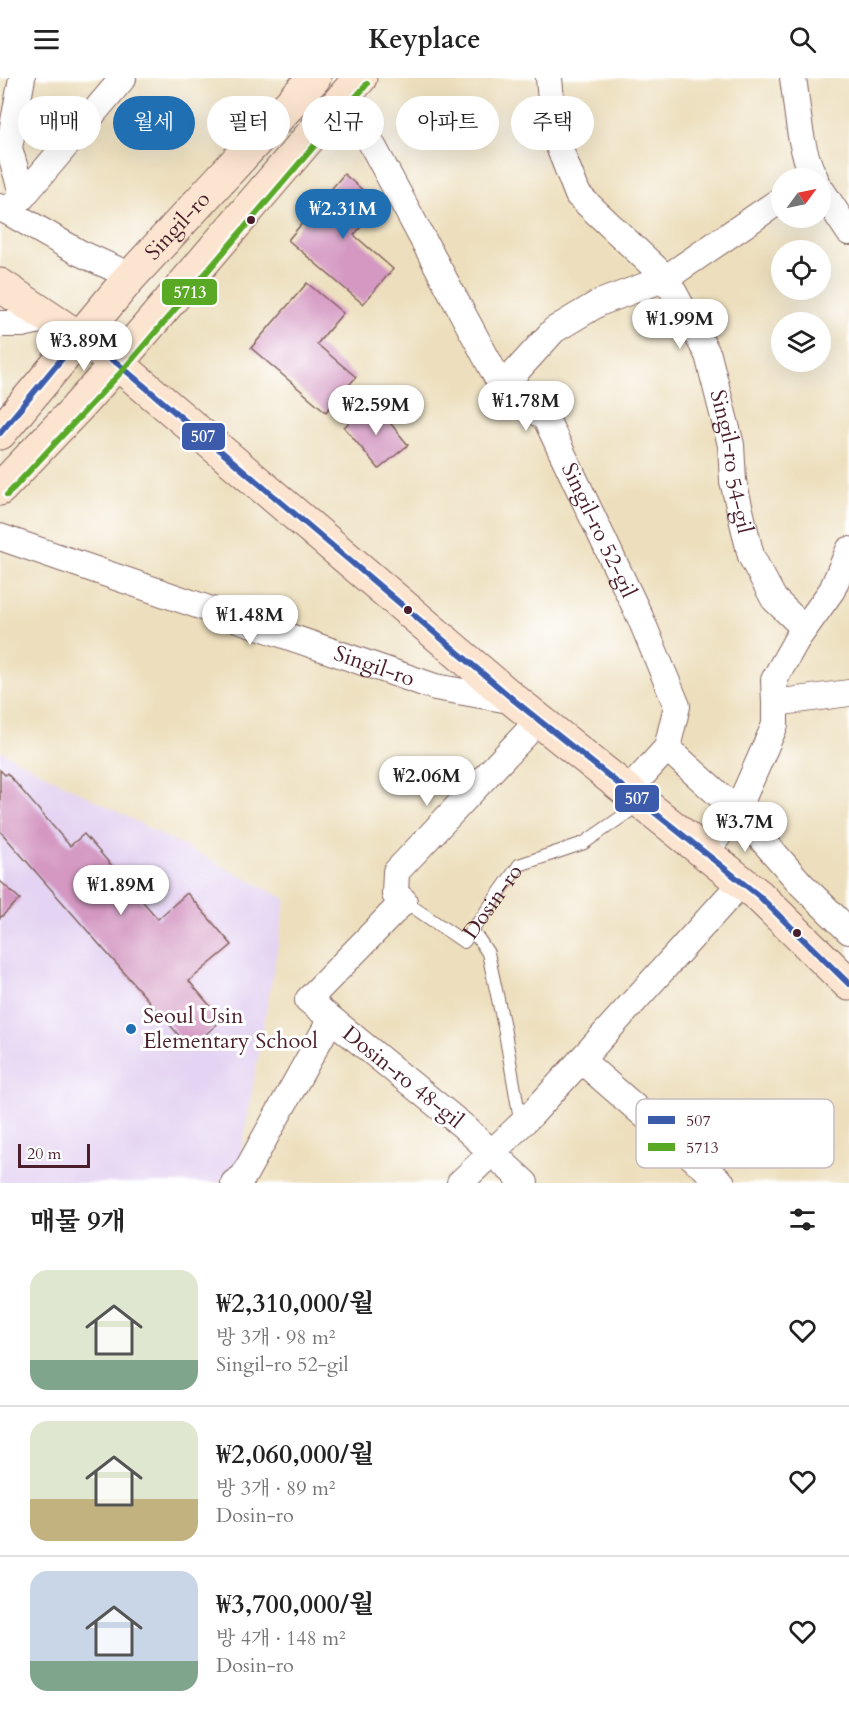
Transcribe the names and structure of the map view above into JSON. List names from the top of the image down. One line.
{"streets":{"main road":["Singil-ro"],"street":["Singil-ro 54-gil","Singil-ro 52-gil","Dosin-ro 48-gil"],"lane":["Dosin-ro"]},"crossings":[["Singil-ro","Singil-ro 52-gil"],["Singil-ro 52-gil","Dosin-ro"],["Dosin-ro","Dosin-ro 48-gil"]],"places":["Seoul Usin Elementary School"],"lines":["transit line 5713","transit line 507"],"legend":["507","5713"],"scale_bar":"20 m","north":"top right","page":{"header":"Keyplace","chip":["매매","월세","필터","신규","아파트","주택"],"price":["₩2.31M","₩1.99M","₩3.89M","₩1.78M","₩2.59M","₩1.48M","₩2.06M","₩3.7M","₩1.89M"],"scale":"20 m","heading":"매물 9개","list":[{"name":"₩2,310,000/월","note":"방 3개 · 98 m² · Singil-ro 52-gil"},{"name":"₩2,060,000/월","note":"방 3개 · 89 m² · Dosin-ro"},{"name":"₩3,700,000/월","note":"방 4개 · 148 m² · Dosin-ro"}]}}
